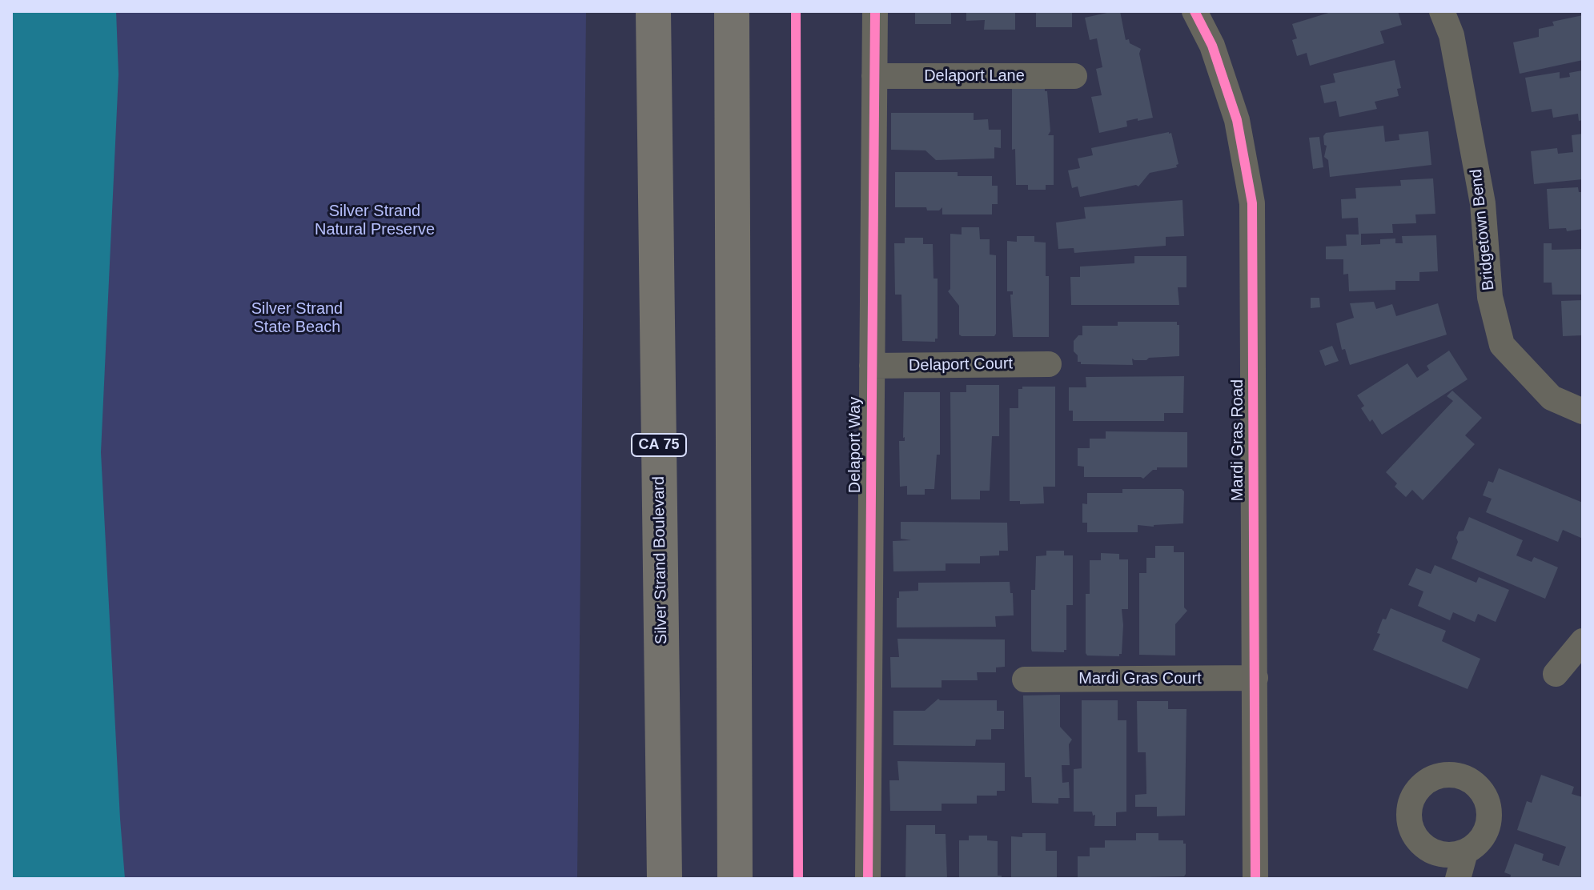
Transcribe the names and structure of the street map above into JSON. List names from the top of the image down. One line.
{"streets":{"highway":["CA 75","Silver Strand Boulevard"],"street":["Delaport Lane","Bridgetown Bend","Delaport Court","Mardi Gras Road","Delaport Way","Mardi Gras Court"]},"crossings":[["Delaport Lane","Delaport Way"],["Delaport Court","Delaport Way"],["Mardi Gras Road","Mardi Gras Court"]],"parks":["Silver Strand Natural Preserve","Silver Strand State Beach"]}
